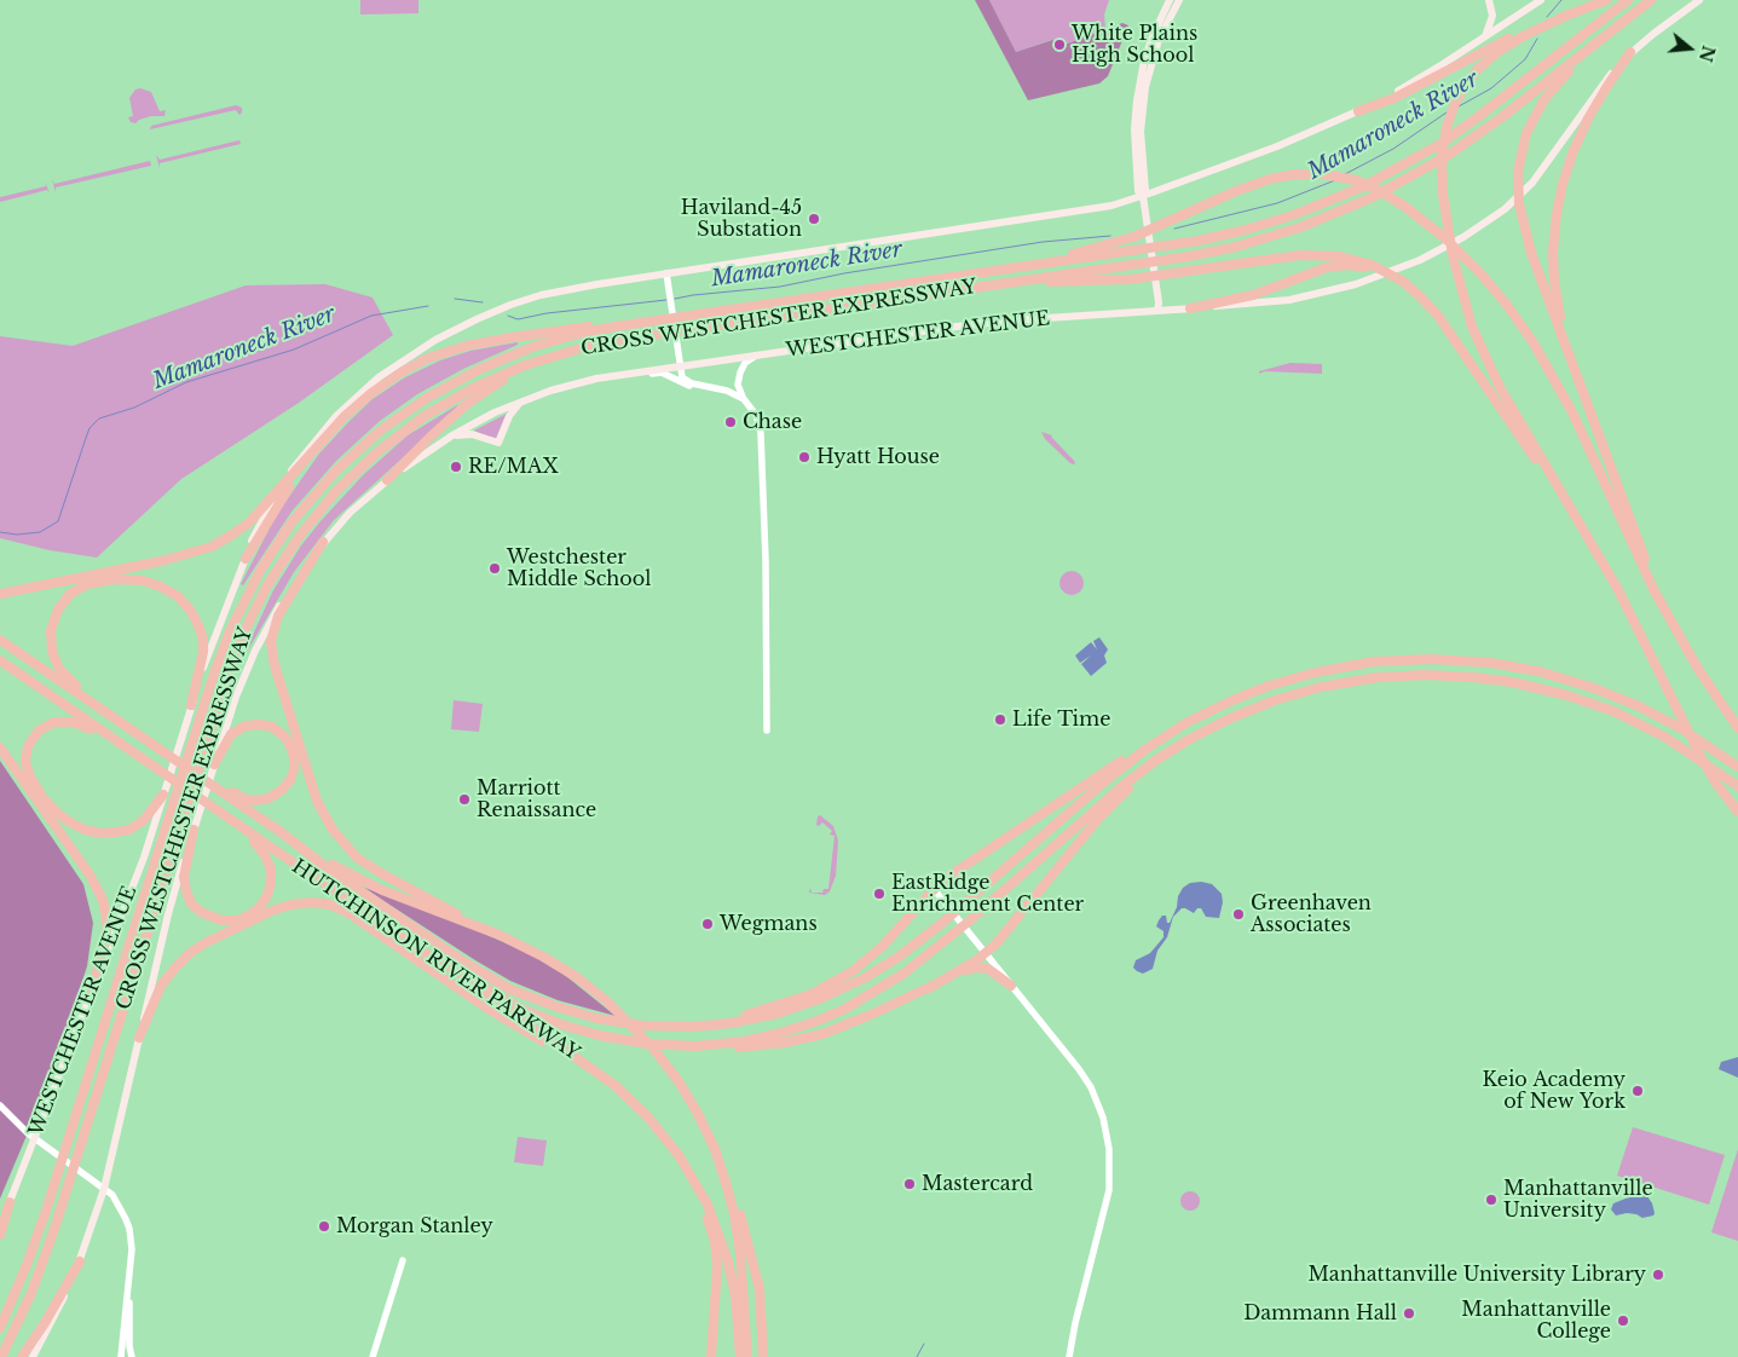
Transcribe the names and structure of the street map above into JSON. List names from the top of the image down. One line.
{"streets":{"highway":["CROSS WESTCHESTER EXPRESSWAY","HUTCHINSON RIVER PARKWAY"],"main road":["WESTCHESTER AVENUE"]},"water":["Mamaroneck River"],"places":["White Plains High School","Haviland-45 Substation","Chase","Hyatt House","RE/MAX","Westchester Middle School","Life Time","Marriott Renaissance","EastRidge Enrichment Center","Greenhaven Associates","Wegmans","Keio Academy of New York","Mastercard","Manhattanville University","Morgan Stanley","Manhattanville University Library","Dammann Hall","Manhattanville College"],"north":"right"}
